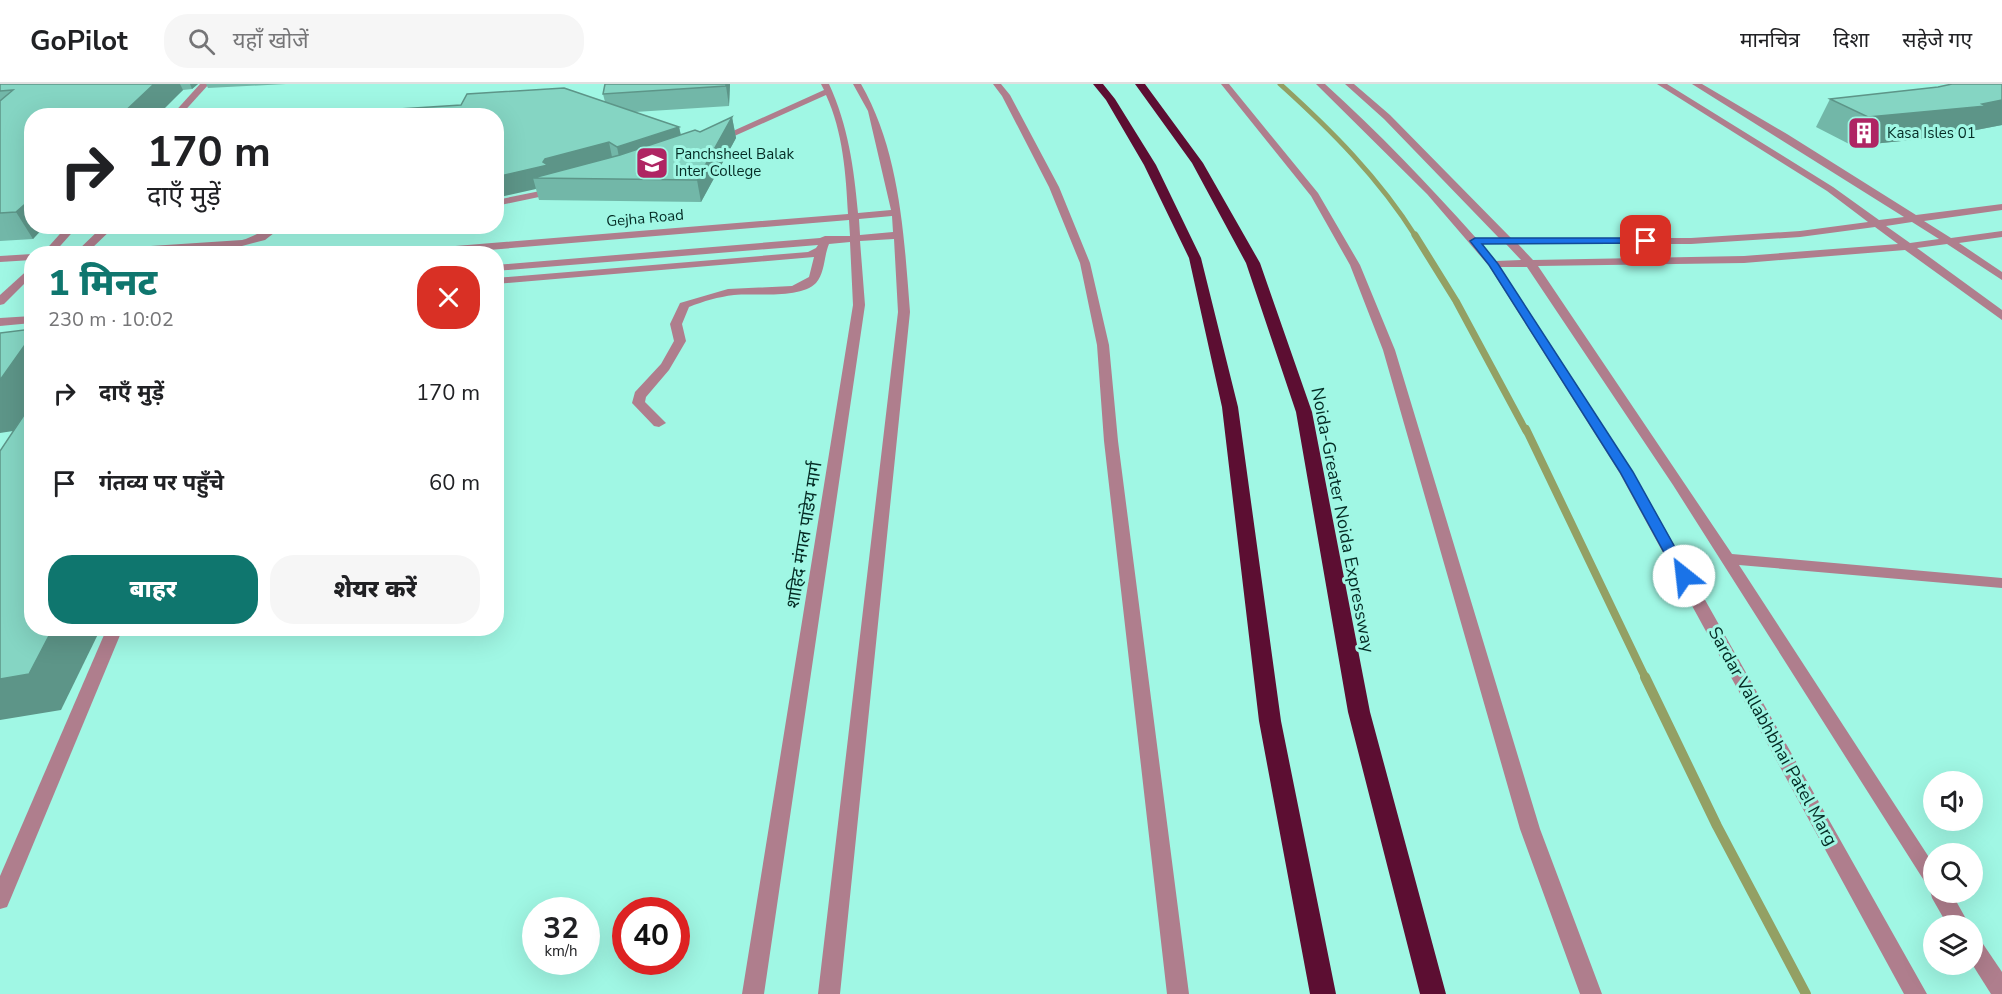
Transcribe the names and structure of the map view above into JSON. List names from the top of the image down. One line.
{"streets":{"highway":["Noida-Greater Noida Expressway"],"street":["Gejha Road","शाहिद मंगल पांडेय मार्ग","Sardar Vallabhbhai Patel Marg"]},"crossings":[["Gejha Road","शाहिद मंगल पांडेय मार्ग"]],"places":{"building":["Kasa Isles 01"],"school or university":["Panchsheel Balak Inter College"]},"page":{"header":"GoPilot","search":"यहाँ खोजें","nav":["मानचित्र","दिशा","सहेजे गए"],"turn":["170 m","दाएँ मुड़ें"],"heading":["1 मिनट","230 m · 10:02"],"list":[{"name":"दाएँ मुड़ें","value":"170 m"},{"name":"गंतव्य पर पहुँचे","value":"60 m"}],"buttons":["बाहर","शेयर करें"],"speed":"32 km/h","limit":"40"}}
